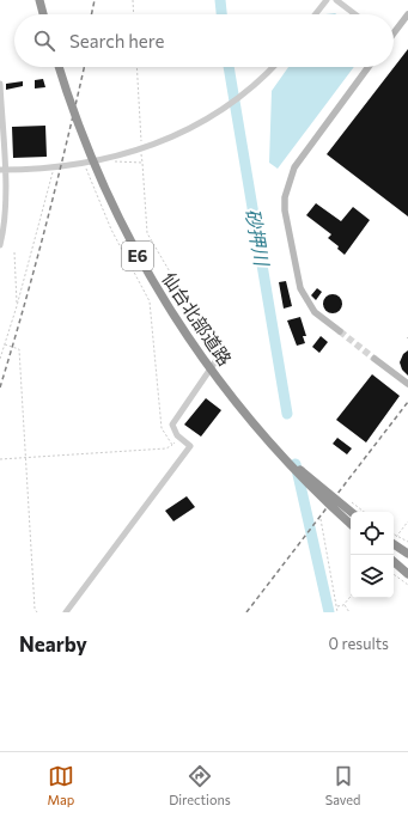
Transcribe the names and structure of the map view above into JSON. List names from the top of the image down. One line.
{"streets":{"highway":["E6","仙台北部道路"]},"water":["砂押川"],"page":{"search":"Search here","heading":["Nearby","0 results"],"nav":["Map","Directions","Saved"]}}
